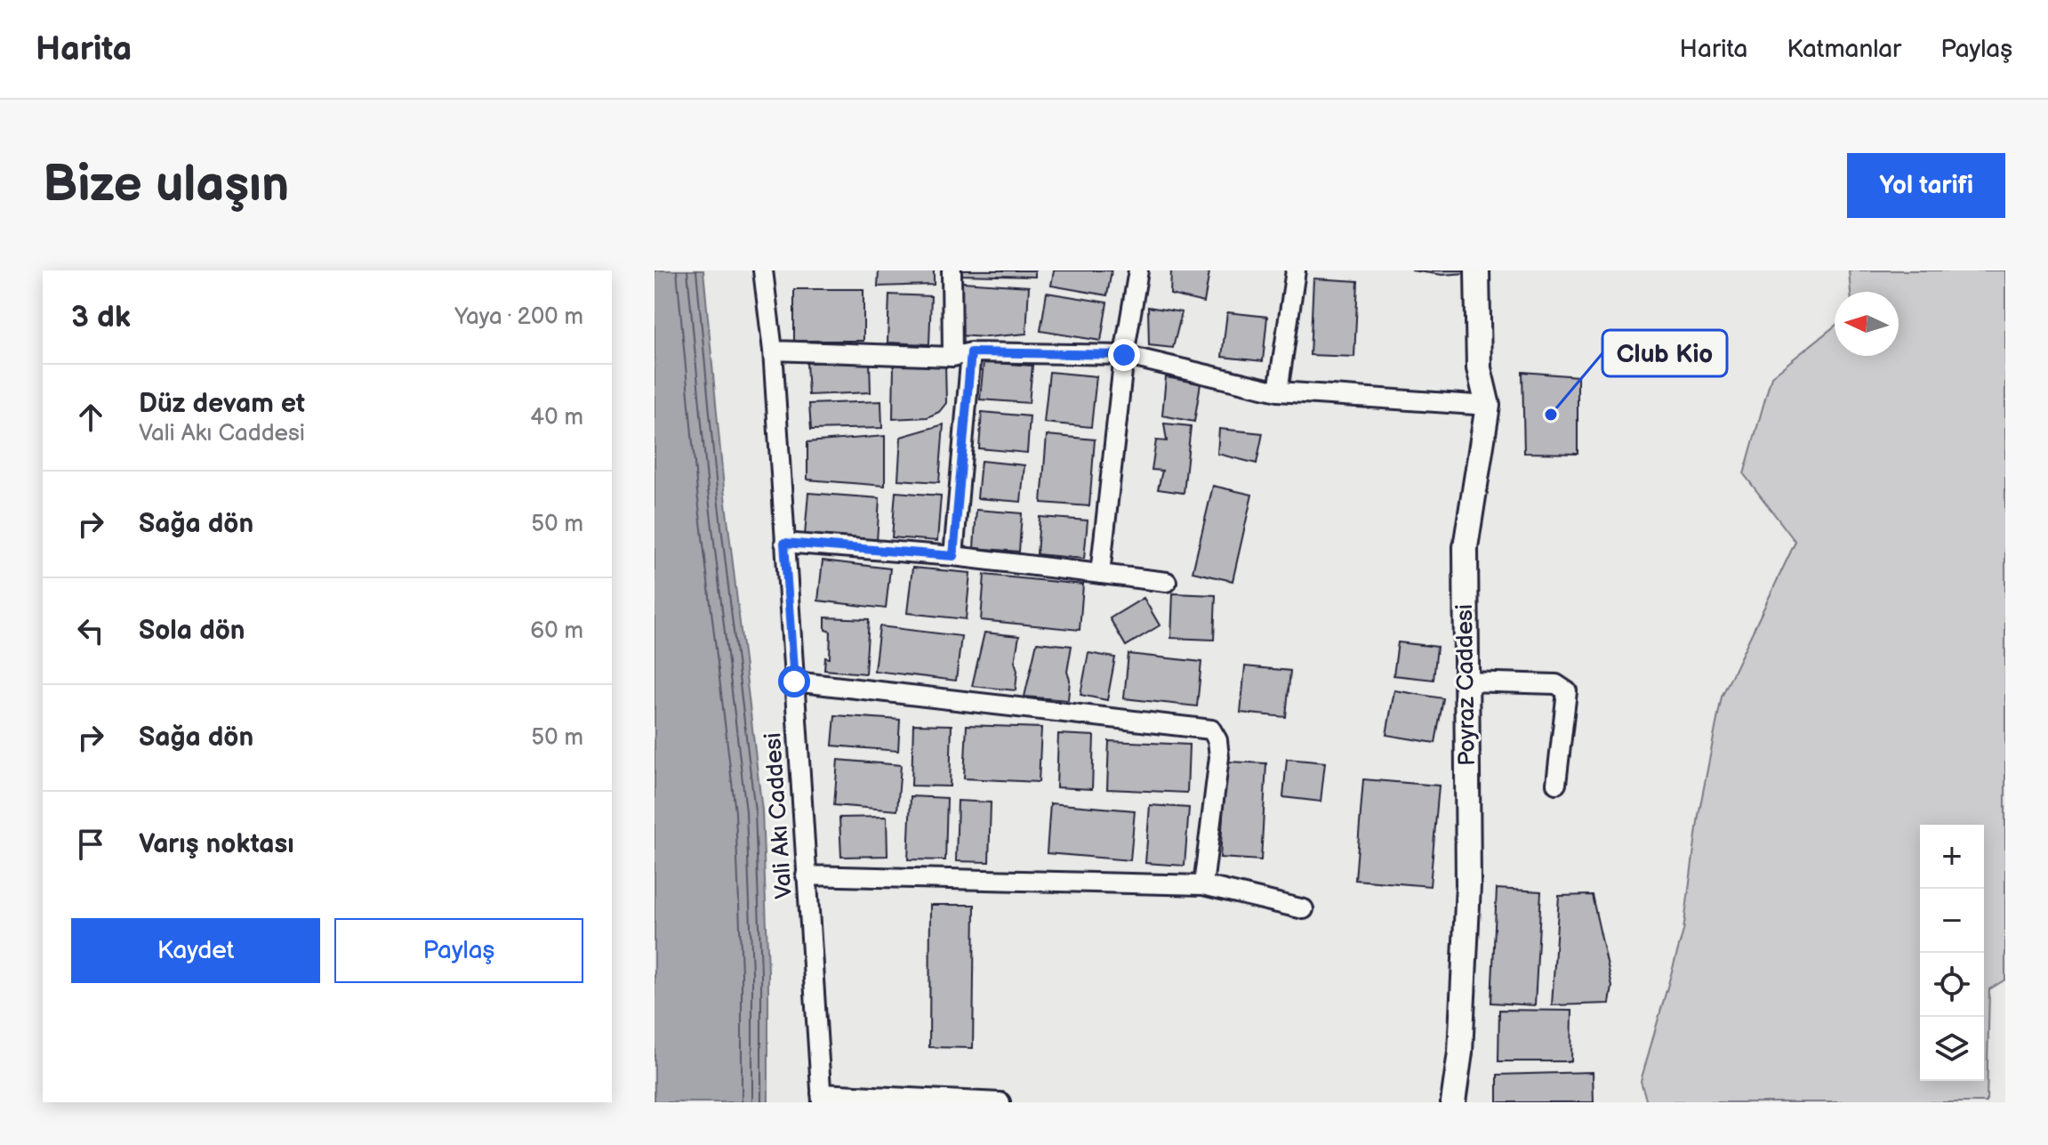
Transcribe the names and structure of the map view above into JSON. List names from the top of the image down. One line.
{"streets":{"street":["Poyraz Caddesi","Vali Akı Caddesi"]},"places":["Club Kio"],"north":"left","page":{"header":"Harita","nav":["Harita","Katmanlar","Paylaş"],"buttons":["Yol tarifi",["Kaydet","Paylaş"]],"title":"Bize ulaşın","heading":["3 dk","Yaya · 200 m"],"list":[["Düz devam et","Vali Akı Caddesi","40 m"],["Sağa dön","50 m"],["Sola dön","60 m"],["Sağa dön","50 m"],"Varış noktası"],"map_buttons":["+","−"]}}
